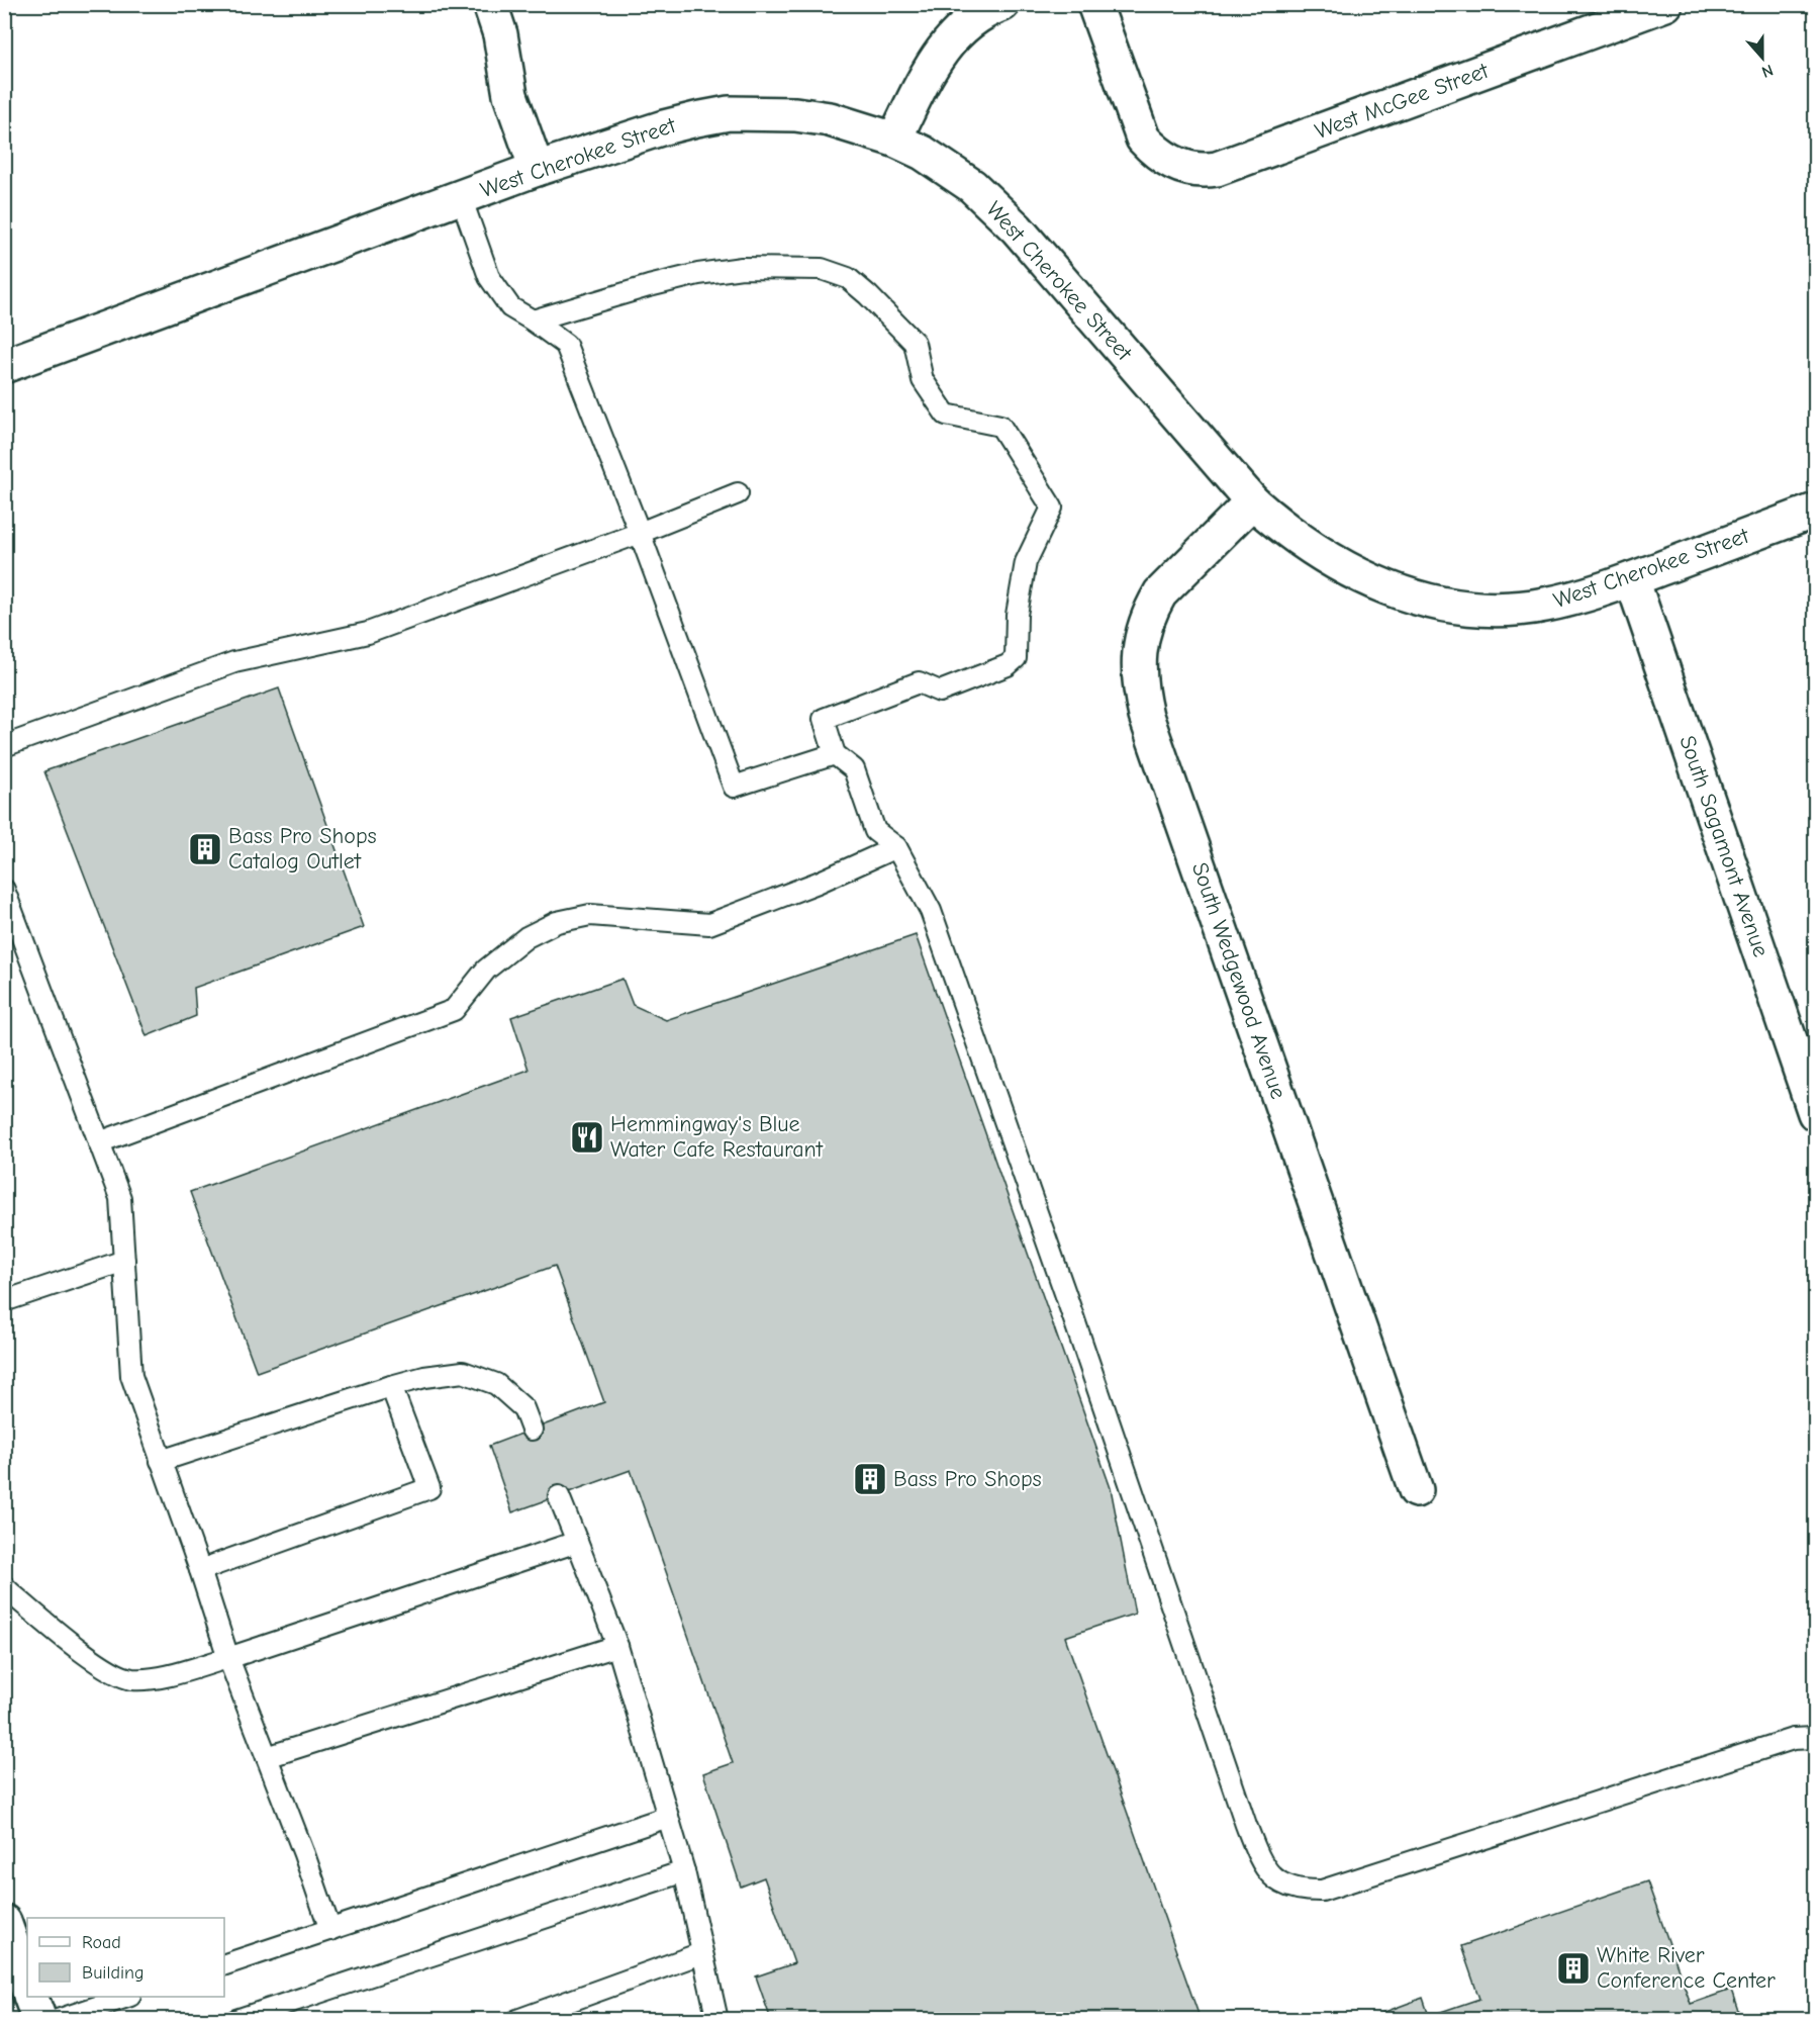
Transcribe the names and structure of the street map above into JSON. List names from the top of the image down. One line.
{"streets":{"street":["West McGee Street","West Cherokee Street","South Sagamont Avenue","South Wedgewood Avenue"]},"crossings":[["West Cherokee Street","South Sagamont Avenue"],["West Cherokee Street","South Wedgewood Avenue"]],"places":{"building":["Bass Pro Shops Catalog Outlet","Bass Pro Shops","White River Conference Center"],"restaurant":["Hemmingway's Blue Water Cafe Restaurant"]},"legend":["Road","Building"],"north":"bottom"}
